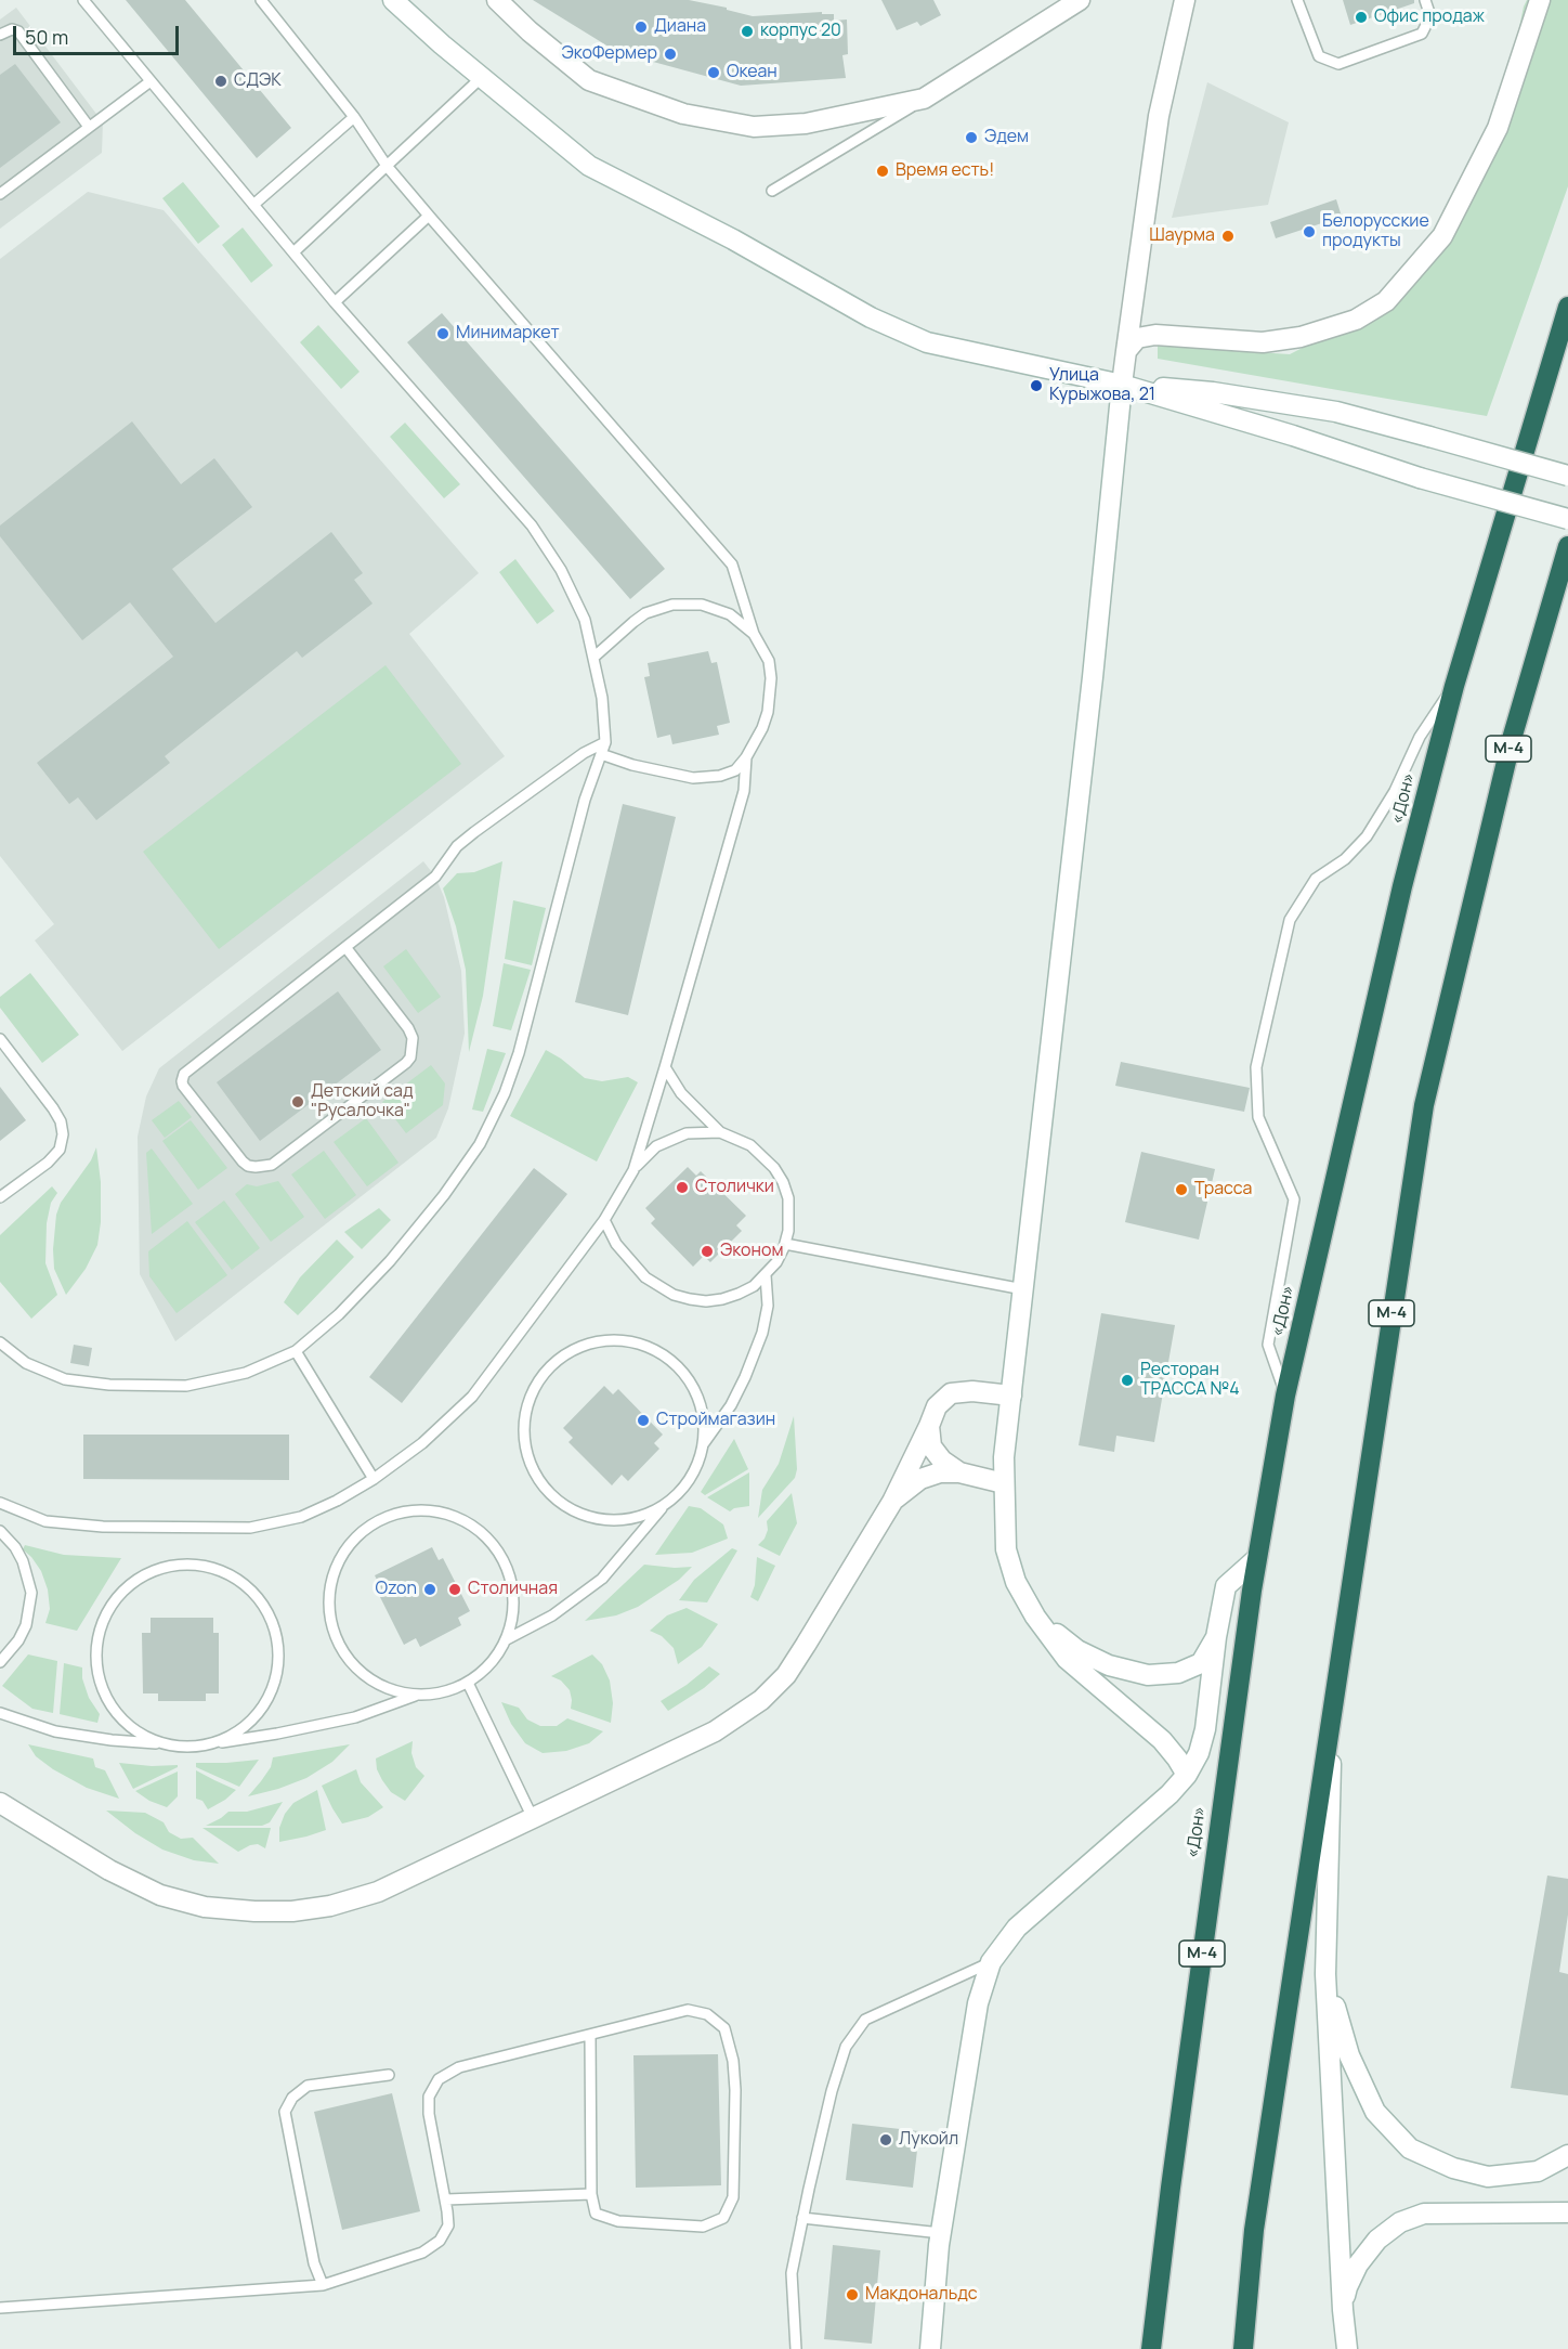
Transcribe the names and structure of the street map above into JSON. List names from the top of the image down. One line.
{"streets":{"highway":["М-4","«Дон»"]},"places":["Офис продаж","Диана","корпус 20","ЭкоФермер","Океан","СДЭК","Эдем","Время есть!","Белорусские продукты","Шаурма","Минимаркет","Улица Курыжова, 21","Детский сад \"Русалочка\"","Столички","Трасса","Эконом","Ресторан ТРАССА №4","Строймагазин","Ozon","Столичная","Лукойл","Макдональдс"],"scale_bar":"50 m"}
